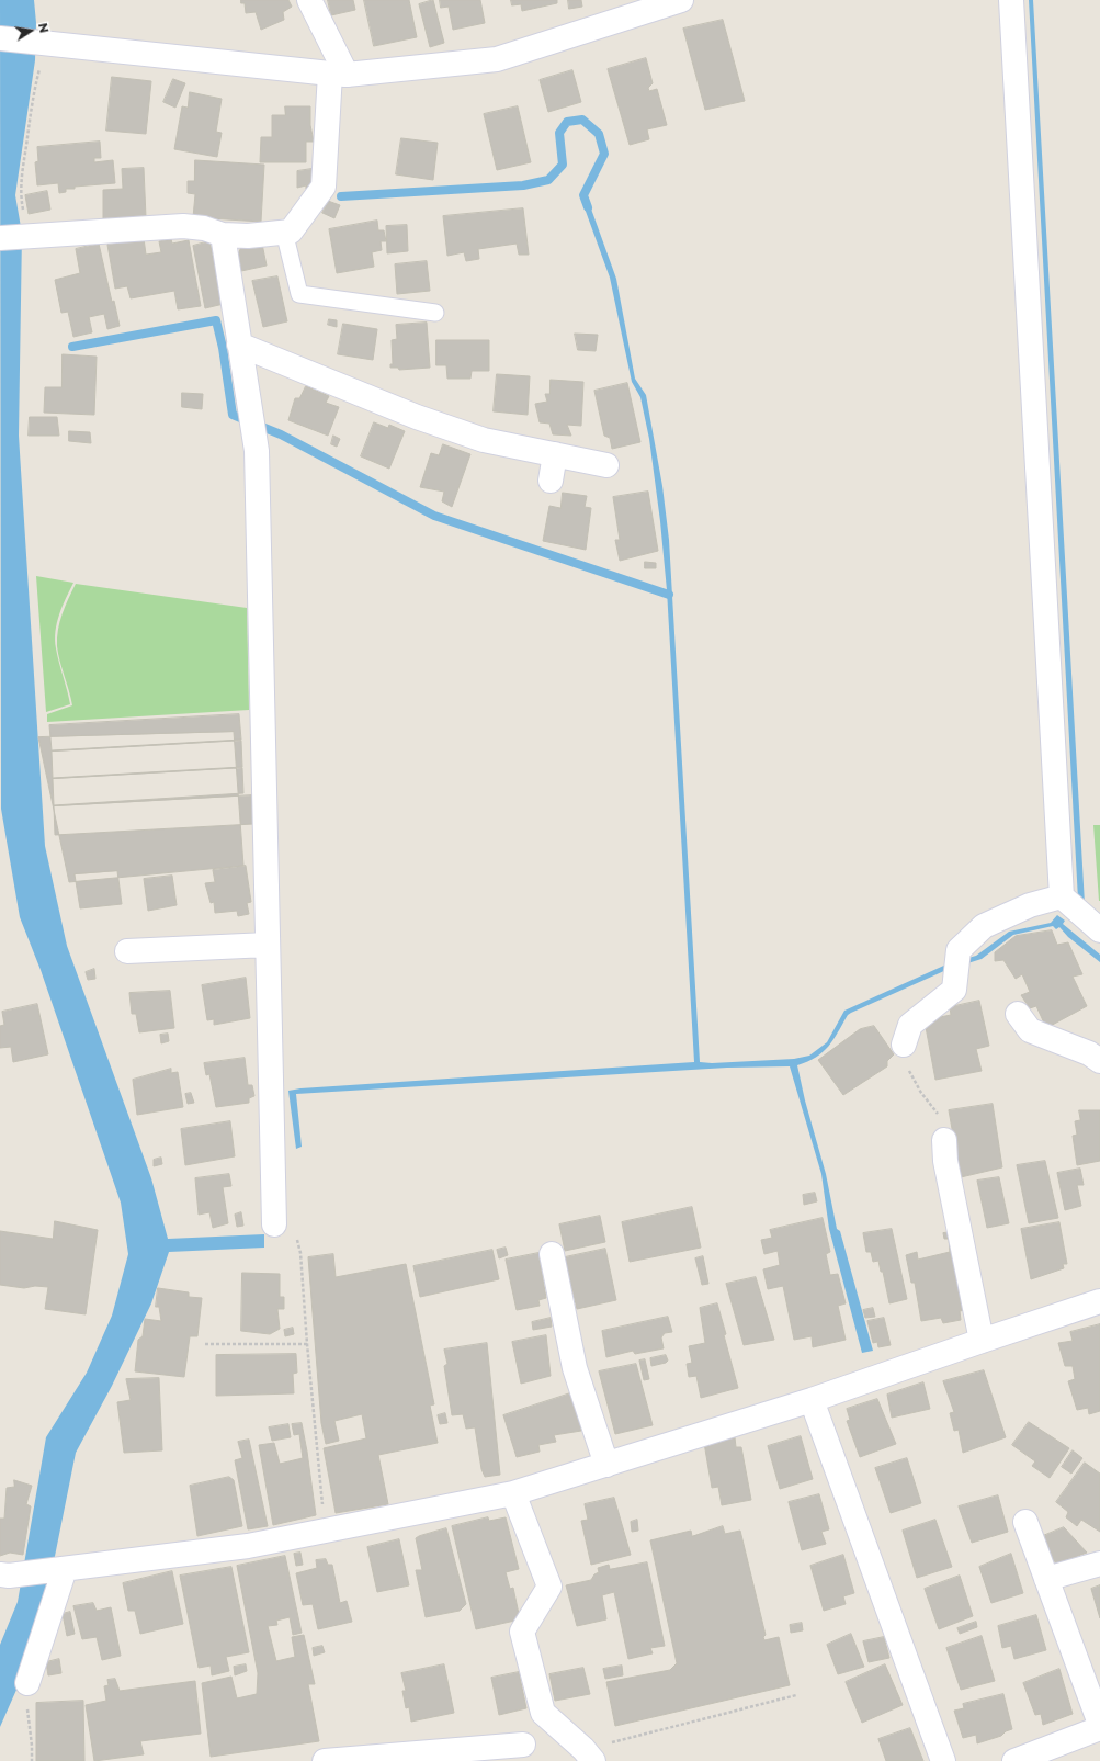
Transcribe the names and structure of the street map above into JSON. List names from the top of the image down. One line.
{"north":"right"}
